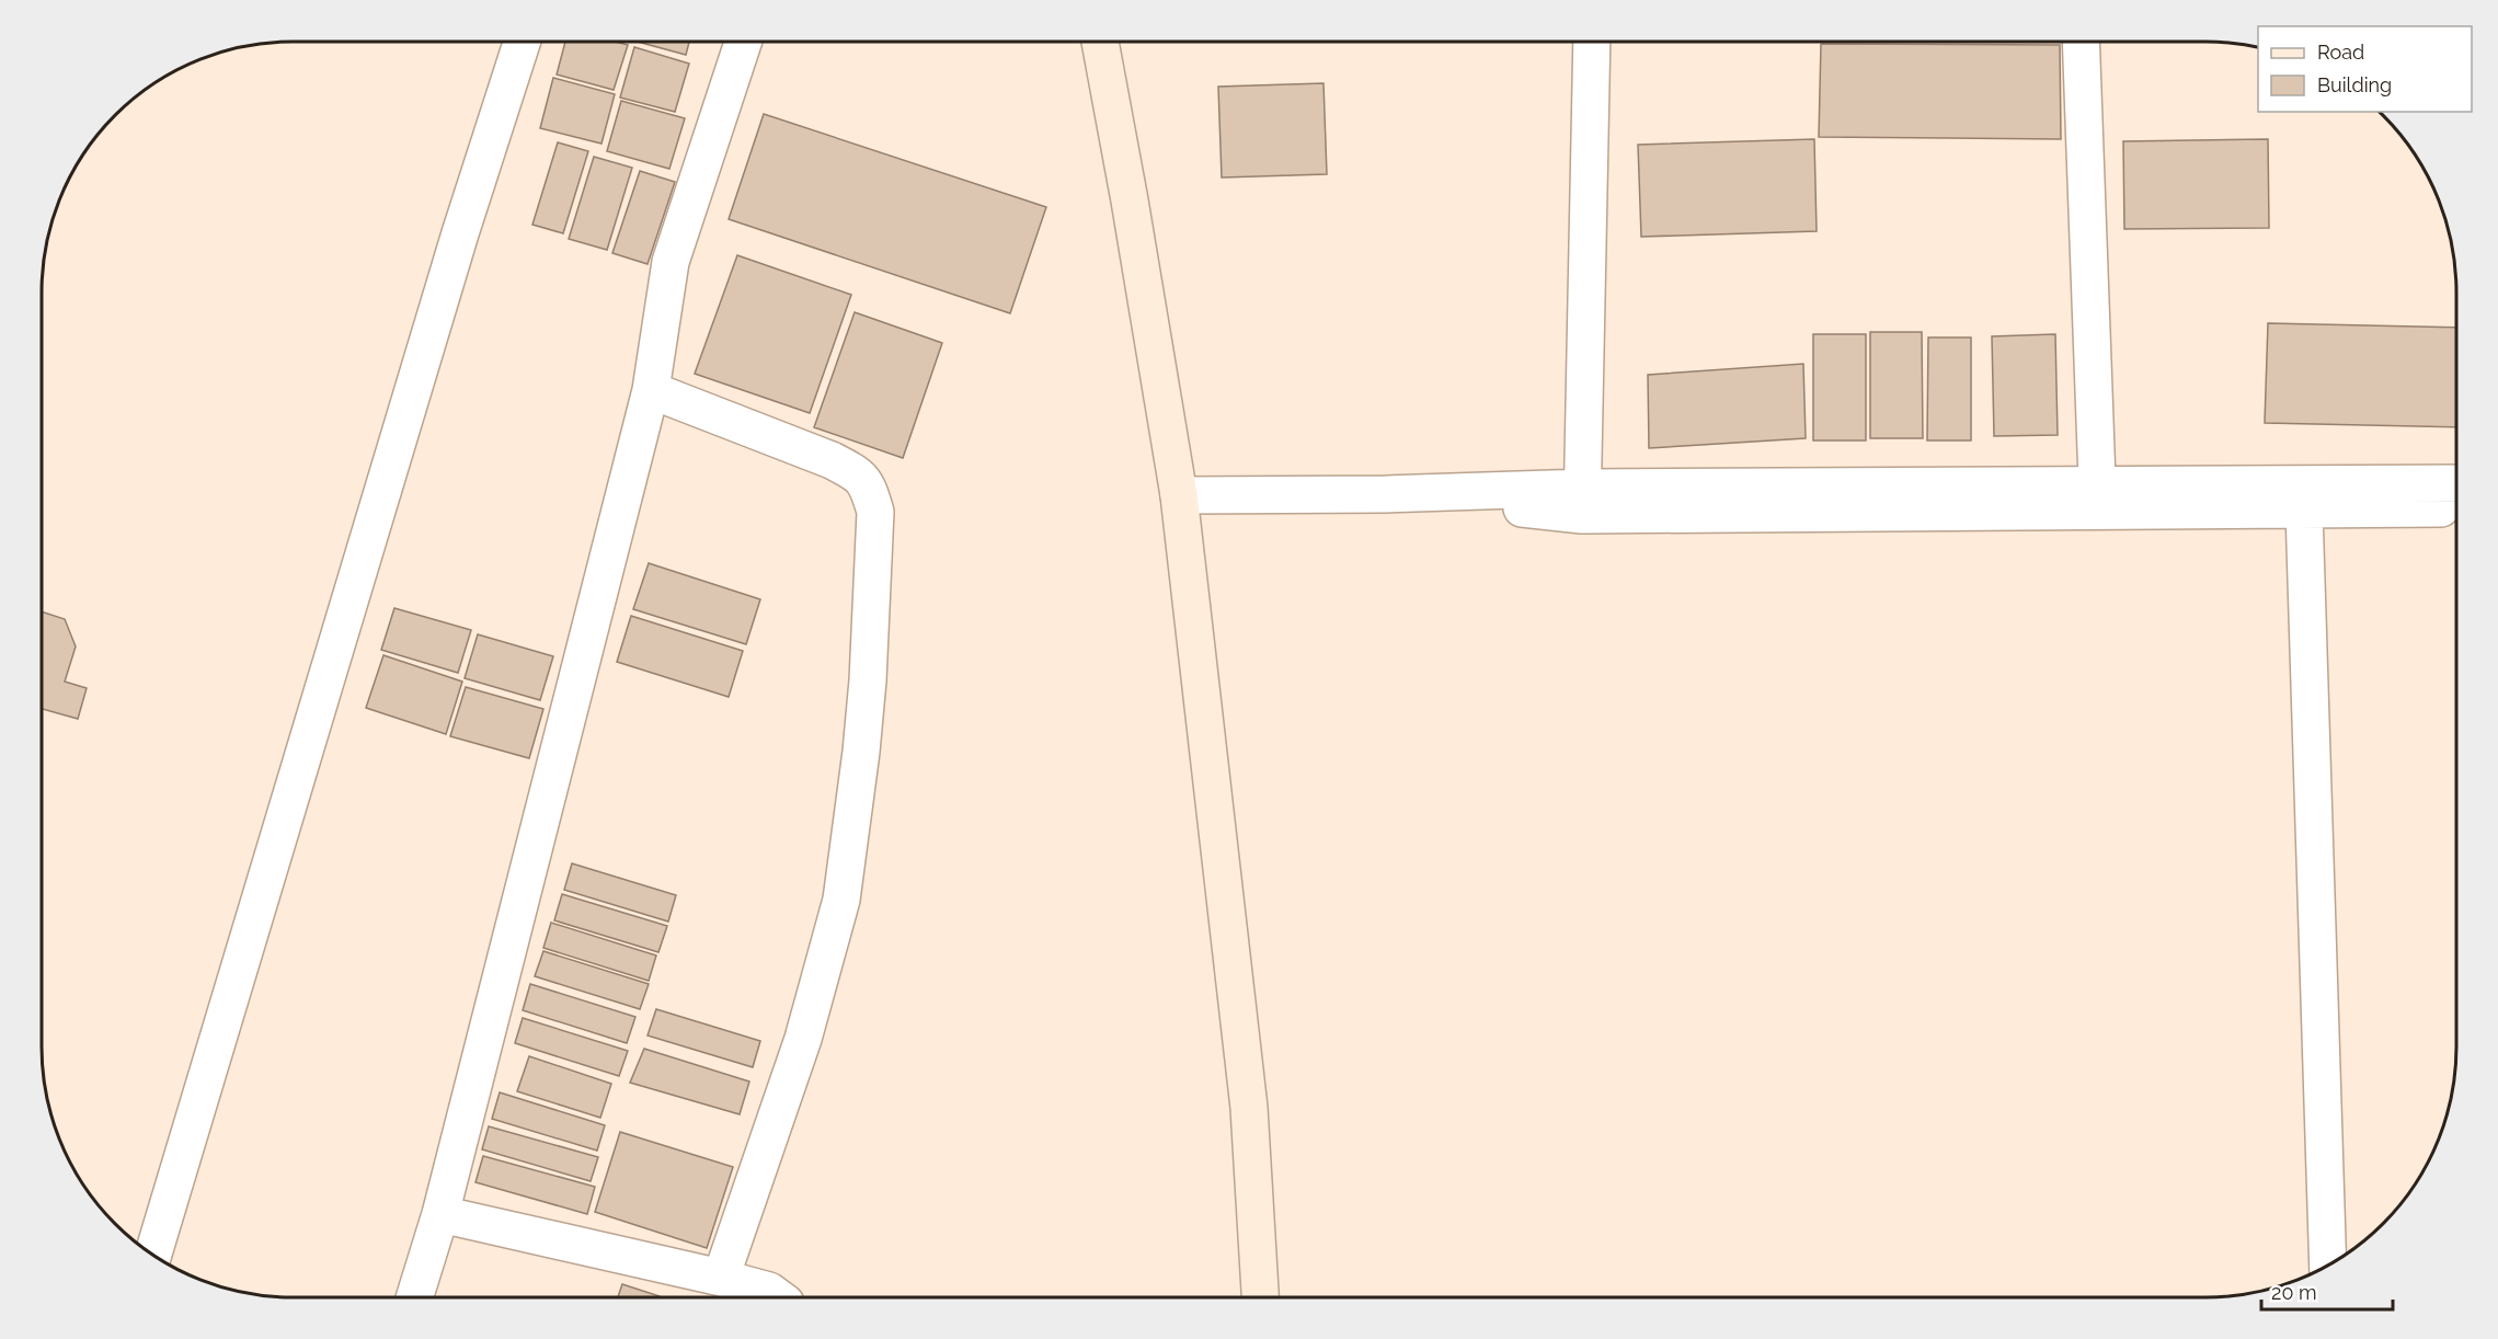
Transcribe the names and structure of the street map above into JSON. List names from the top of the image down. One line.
{"legend":["Road","Building"],"scale_bar":"20 m"}
